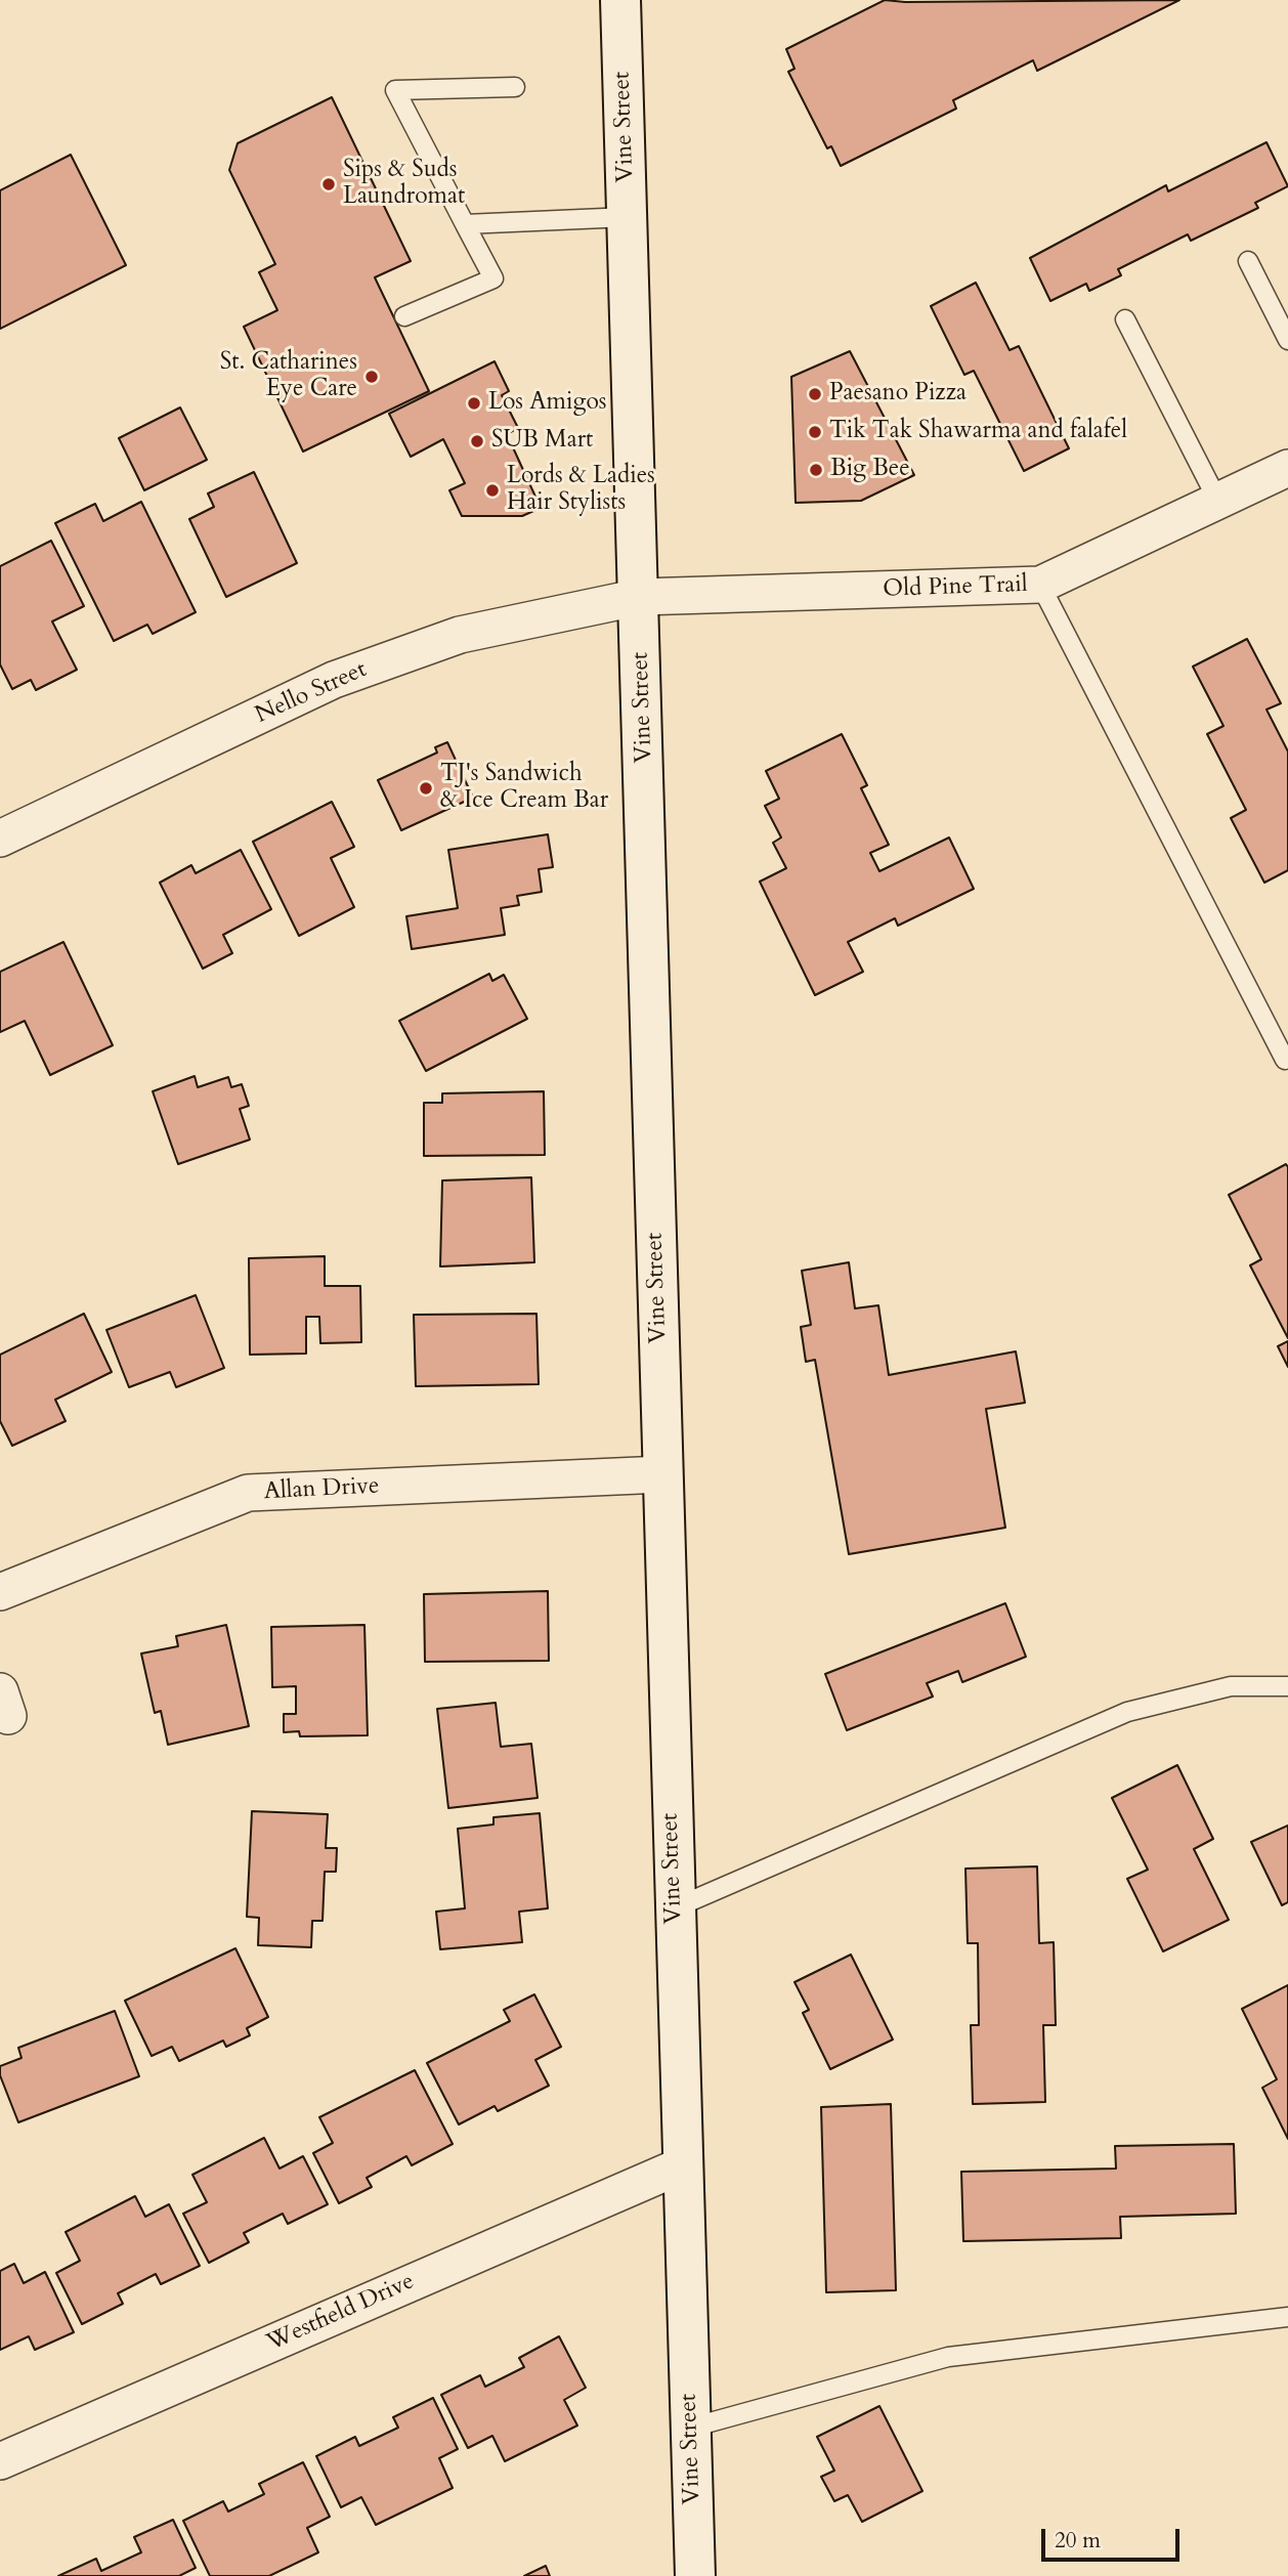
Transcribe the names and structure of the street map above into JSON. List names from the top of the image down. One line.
{"streets":{"street":["Vine Street","Old Pine Trail","Nello Street","Allan Drive","Westfield Drive"]},"crossings":[["Vine Street","Old Pine Trail"],["Vine Street","Nello Street"],["Vine Street","Allan Drive"],["Vine Street","Westfield Drive"],["Old Pine Trail","Nello Street"]],"places":["Sips & Suds Laundromat","St. Catharines Eye Care","Paesano Pizza","Los Amigos","Tik Tak Shawarma and falafel","SUB Mart","Big Bee","Lords & Ladies Hair Stylists","TJ's Sandwich & Ice Cream Bar"],"scale_bar":"20 m"}
